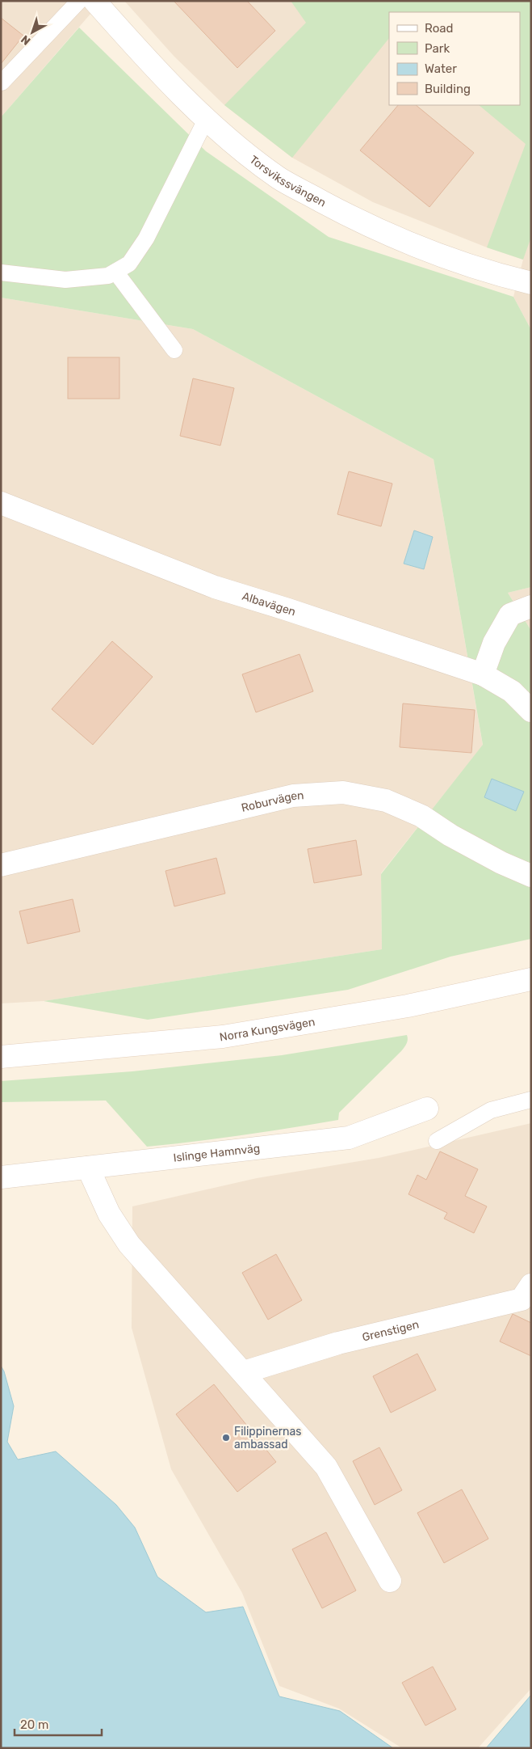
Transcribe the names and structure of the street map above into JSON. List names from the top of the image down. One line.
{"streets":{"street":["Torsvikssvängen","Albavägen","Roburvägen","Norra Kungsvägen","Islinge Hamnväg","Grenstigen"]},"places":["Filippinernas ambassad"],"legend":["Road","Park","Water","Building"],"scale_bar":"20 m","north":"bottom left"}
